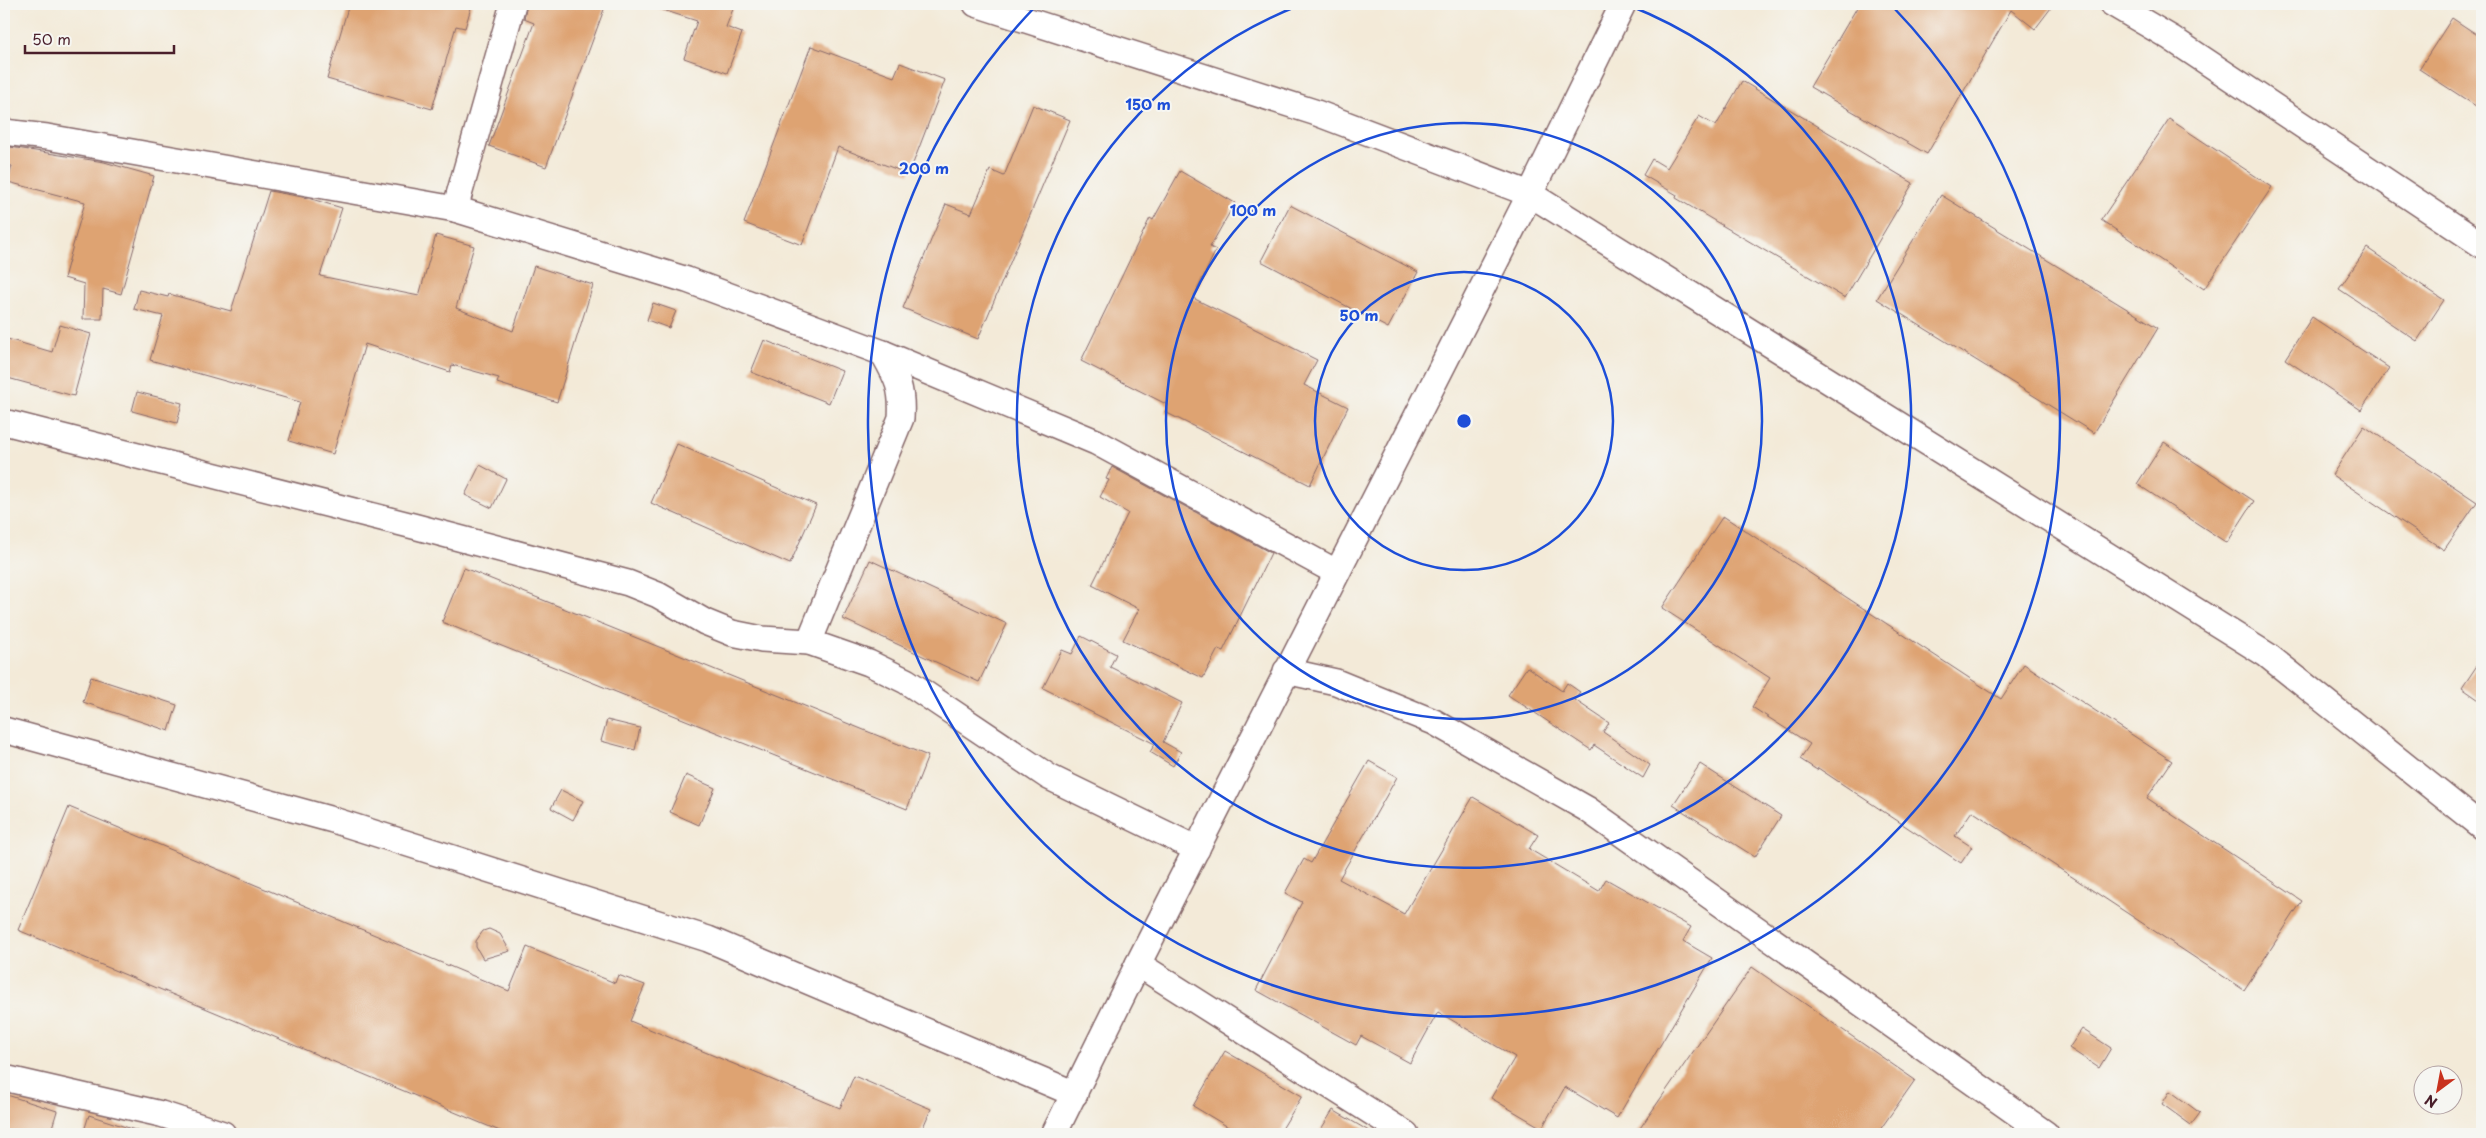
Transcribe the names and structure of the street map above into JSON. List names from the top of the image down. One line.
{"scale_bar":"50 m","north":"bottom left","rings":["150 m","200 m","100 m","50 m"]}
